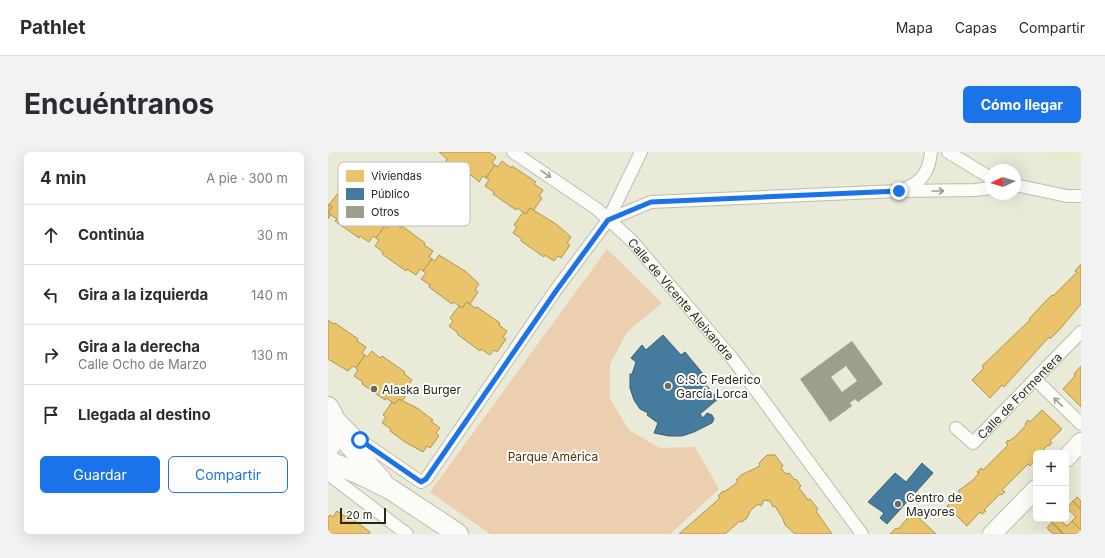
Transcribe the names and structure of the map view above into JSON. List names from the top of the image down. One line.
{"streets":{"street":["Calle de Vicente Aleixandre","Calle de Formentera"]},"parks":["Parque América"],"places":["C.S.C Federico García Lorca","Alaska Burger","Centro de Mayores"],"legend":["Viviendas","Público","Otros"],"scale_bar":"20 m","north":"left","page":{"header":"Pathlet","nav":["Mapa","Capas","Compartir"],"buttons":["Cómo llegar",["Guardar","Compartir"]],"title":"Encuéntranos","heading":["4 min","A pie · 300 m"],"list":[["Continúa","30 m"],["Gira a la izquierda","140 m"],["Gira a la derecha","Calle Ocho de Marzo","130 m"],"Llegada al destino"],"map_buttons":["+","−"],"scale":"20 m"}}
